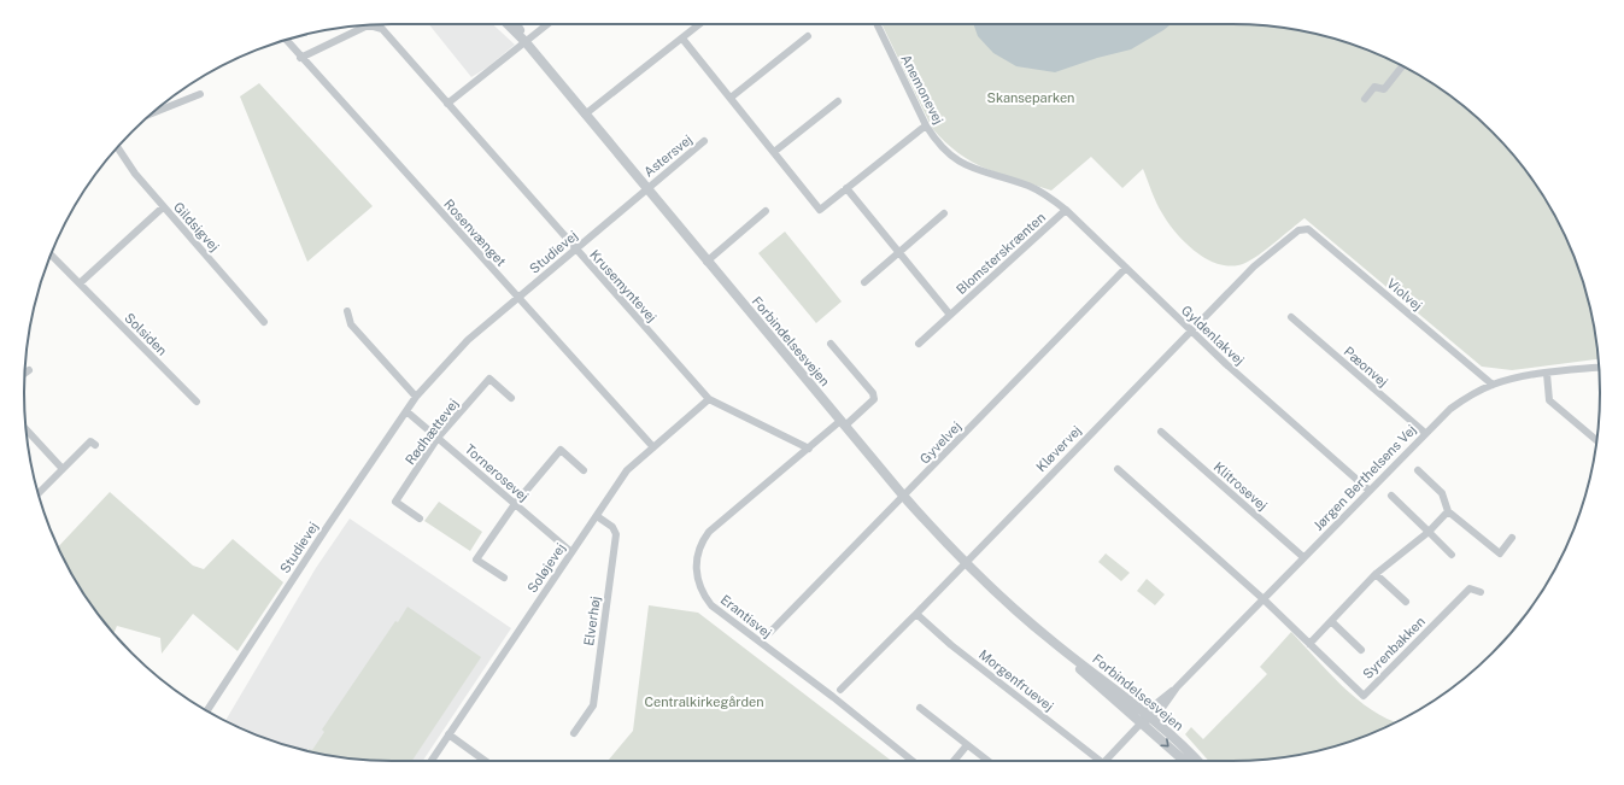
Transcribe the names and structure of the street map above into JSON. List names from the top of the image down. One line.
{"streets":{"street":["Anemonevej","Astersvej","Gildsigvej","Rosenvænget","Studievej","Blomsterskrænten","Krusemyntevej","Violvej","Solsiden","Gyldenlakvej","Forbindelsesvejen","Pæonvej","Rødhættevej","Gyvelvej","Kløvervej","Tornerosevej","Jørgen Berthelsens Vej","Klitrosevej","Soløjevej","Erantisvej","Elverhøj","Syrenbakken","Morgenfruevej"]},"crossings":[["Anemonevej","Gyldenlakvej"],["Astersvej","Studievej"],["Astersvej","Forbindelsesvejen"],["Rosenvænget","Studievej"],["Rosenvænget","Krusemyntevej"],["Rosenvænget","Soløjevej"],["Studievej","Krusemyntevej"],["Studievej","Forbindelsesvejen"],["Studievej","Tornerosevej"],["Blomsterskrænten","Gyldenlakvej"],["Krusemyntevej","Soløjevej"],["Krusemyntevej","Erantisvej"],["Violvej","Kløvervej"],["Violvej","Jørgen Berthelsens Vej"],["Gyldenlakvej","Gyvelvej"],["Gyldenlakvej","Kløvervej"],["Gyldenlakvej","Jørgen Berthelsens Vej"],["Forbindelsesvejen","Gyvelvej"],["Forbindelsesvejen","Kløvervej"],["Forbindelsesvejen","Jørgen Berthelsens Vej"],["Forbindelsesvejen","Erantisvej"],["Pæonvej","Jørgen Berthelsens Vej"],["Rødhættevej","Tornerosevej"],["Kløvervej","Morgenfruevej"],["Tornerosevej","Soløjevej"],["Jørgen Berthelsens Vej","Klitrosevej"],["Jørgen Berthelsens Vej","Syrenbakken"],["Soløjevej","Elverhøj"]],"parks":["Skanseparken","Centralkirkegården"]}
